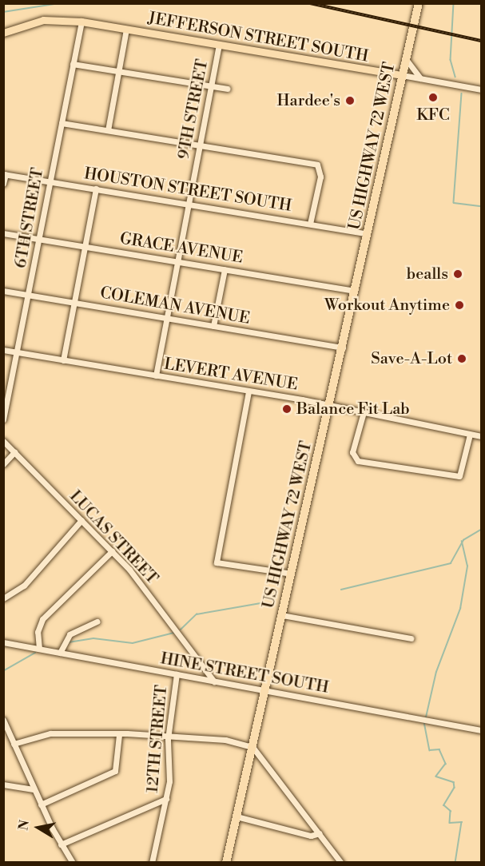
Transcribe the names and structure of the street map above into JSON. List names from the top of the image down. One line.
{"streets":{"highway":["US HIGHWAY 72 WEST"],"main road":["JEFFERSON STREET SOUTH"],"street":["9TH STREET","HOUSTON STREET SOUTH","6TH STREET","GRACE AVENUE","COLEMAN AVENUE","LEVERT AVENUE","LUCAS STREET","HINE STREET SOUTH","12TH STREET"]},"crossings":[["JEFFERSON STREET SOUTH","9TH STREET"],["JEFFERSON STREET SOUTH","US HIGHWAY 72 WEST"],["JEFFERSON STREET SOUTH","6TH STREET"],["9TH STREET","HOUSTON STREET SOUTH"],["9TH STREET","GRACE AVENUE"],["9TH STREET","COLEMAN AVENUE"],["9TH STREET","LEVERT AVENUE"],["US HIGHWAY 72 WEST","HOUSTON STREET SOUTH"],["US HIGHWAY 72 WEST","GRACE AVENUE"],["US HIGHWAY 72 WEST","COLEMAN AVENUE"],["US HIGHWAY 72 WEST","LEVERT AVENUE"],["US HIGHWAY 72 WEST","HINE STREET SOUTH"],["HOUSTON STREET SOUTH","6TH STREET"],["6TH STREET","GRACE AVENUE"],["6TH STREET","COLEMAN AVENUE"],["6TH STREET","LEVERT AVENUE"],["LUCAS STREET","HINE STREET SOUTH"],["HINE STREET SOUTH","12TH STREET"]],"places":["KFC","Hardee's","bealls","Workout Anytime","Save-A-Lot","Balance Fit Lab"],"north":"left"}
